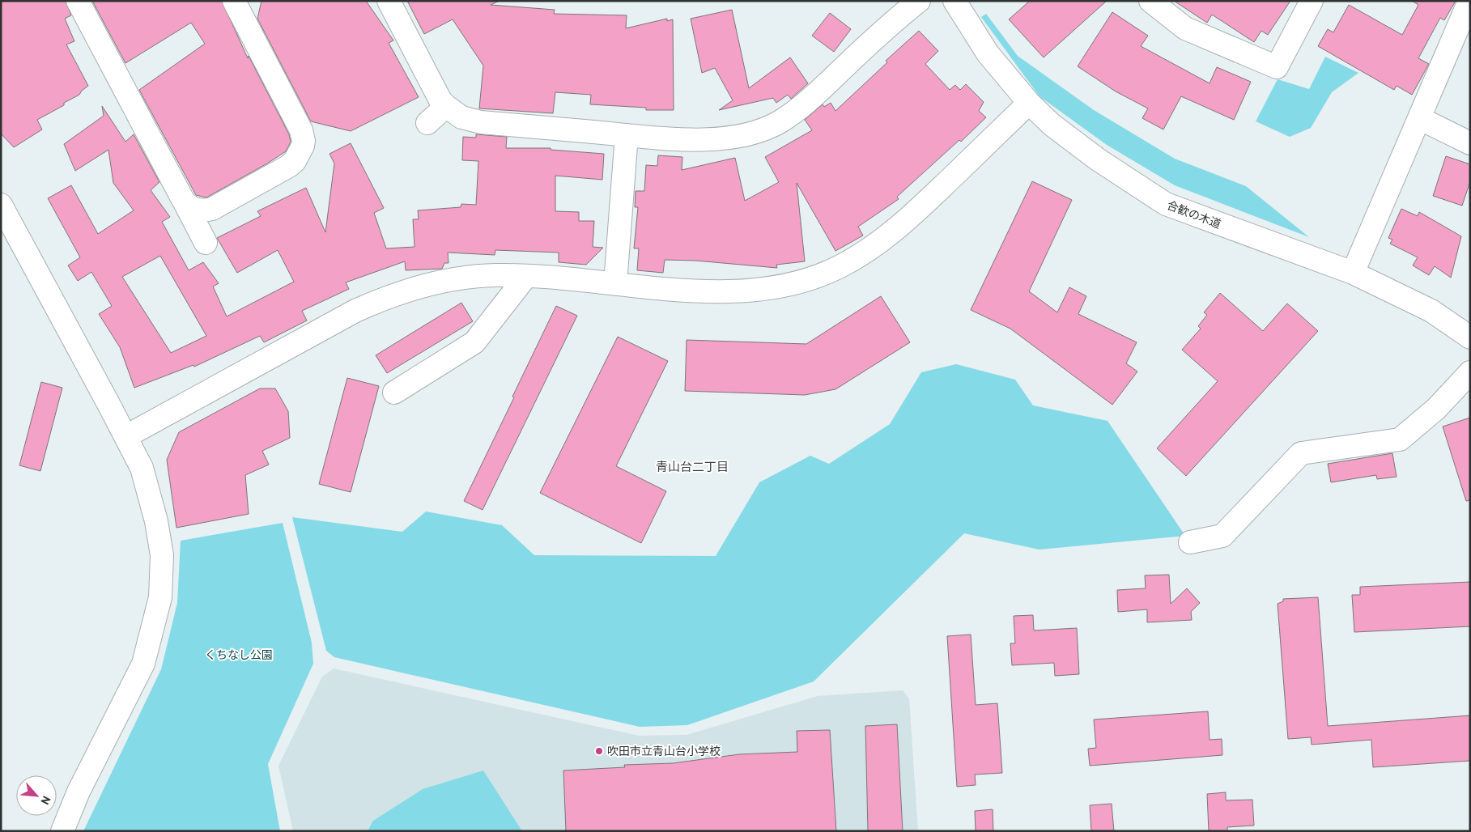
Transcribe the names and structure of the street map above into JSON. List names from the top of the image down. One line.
{"streets":{"street":["合歓の木道"]},"districts":["青山台二丁目"],"parks":["くちなし公園"],"places":["吹田市立青山台小学校"],"north":"bottom right"}
